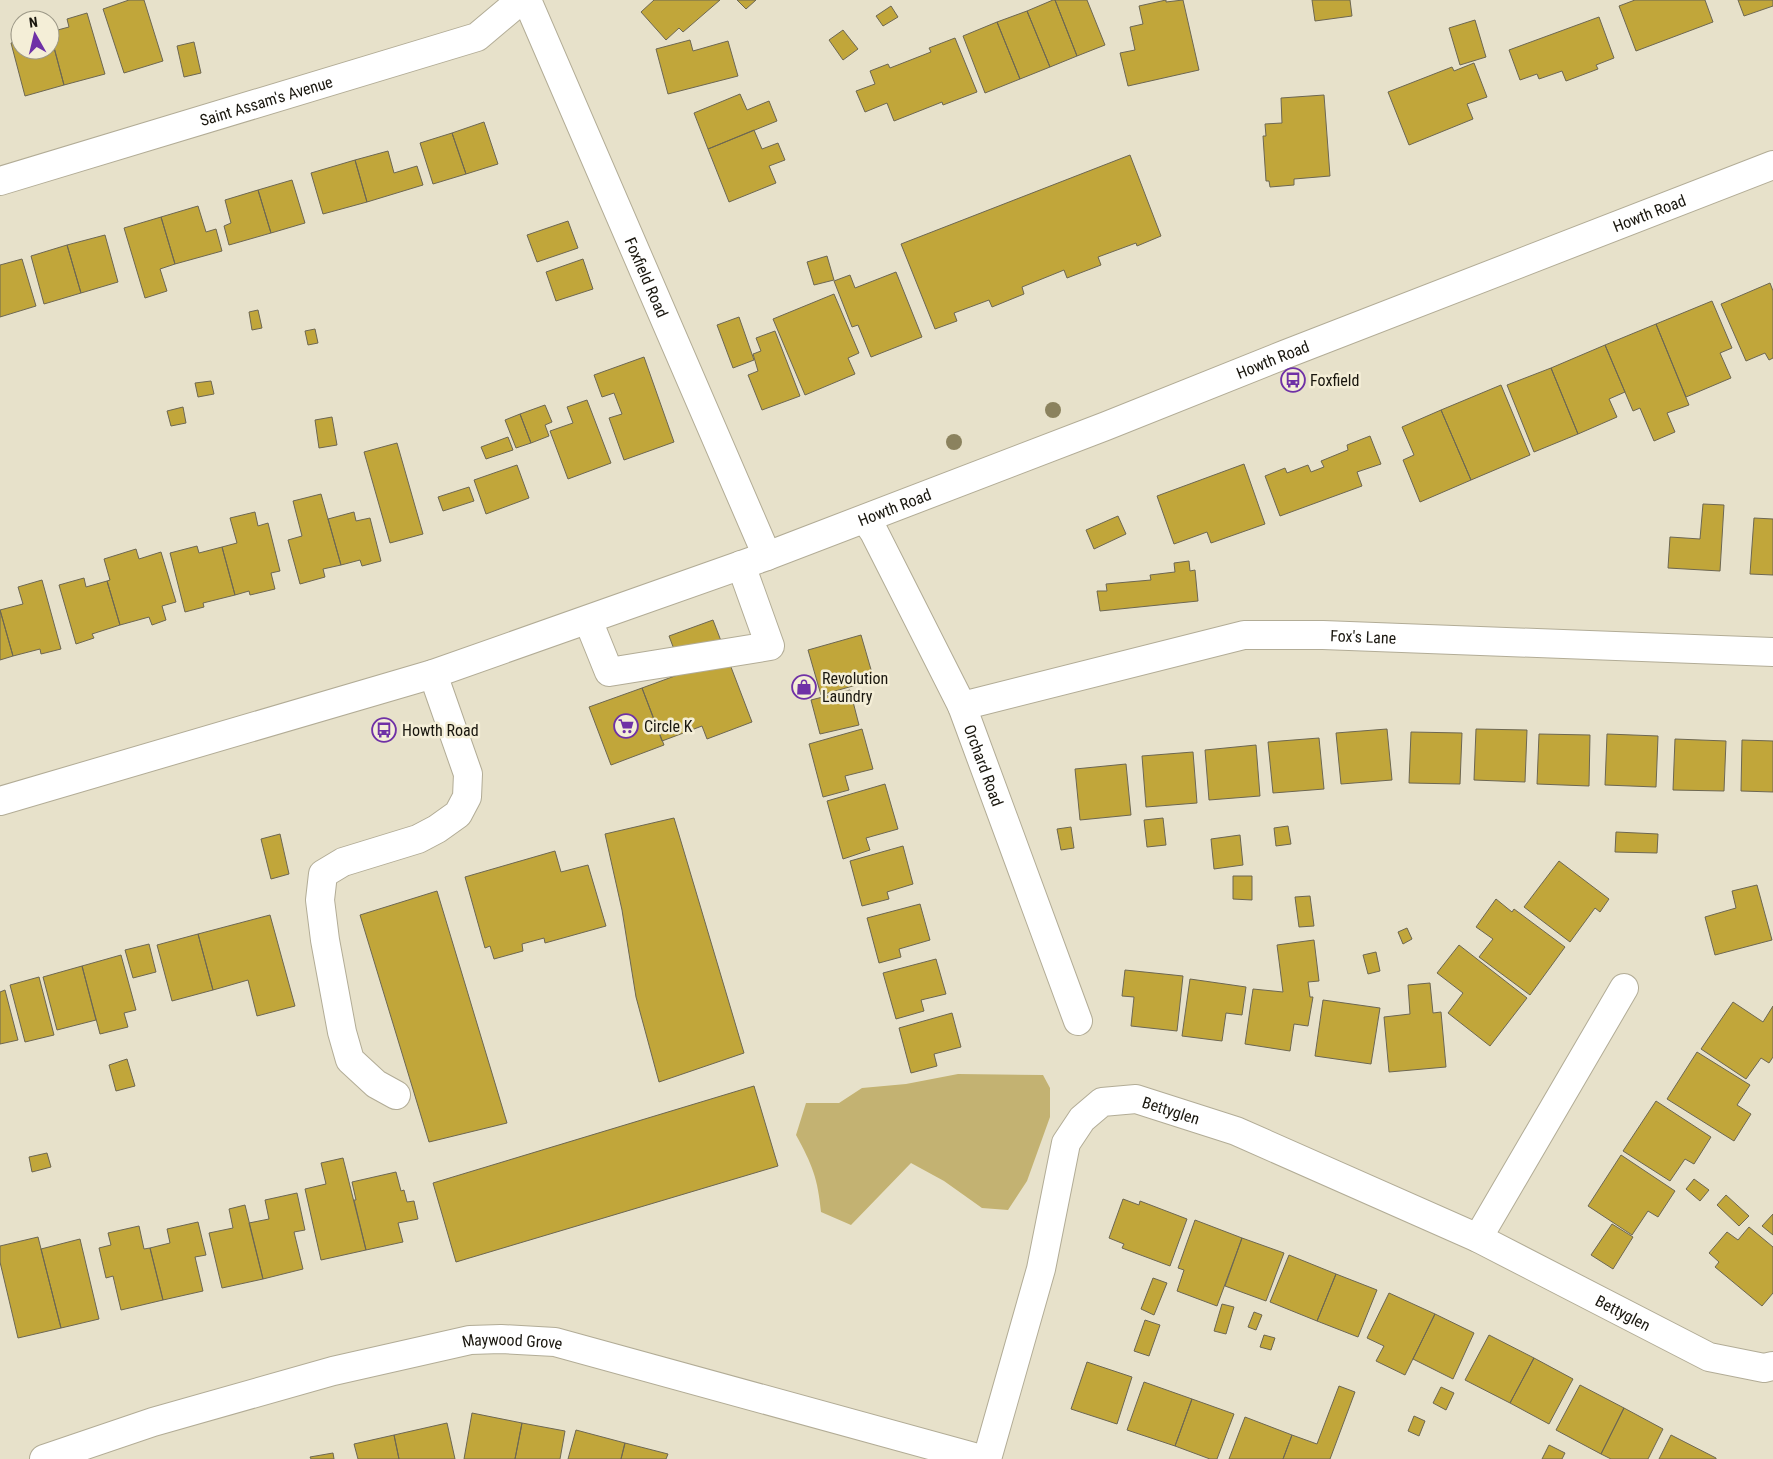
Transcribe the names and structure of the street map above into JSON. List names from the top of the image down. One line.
{"streets":{"street":["Saint Assam's Avenue","Howth Road","Foxfield Road","Fox's Lane","Orchard Road","Bettyglen","Maywood Grove"]},"crossings":[["Howth Road","Foxfield Road"],["Howth Road","Orchard Road"],["Fox's Lane","Orchard Road"]],"places":{"bus stop":["Foxfield","Howth Road"],"shop":["Revolution Laundry"],"supermarket":["Circle K"]},"north":"top"}
